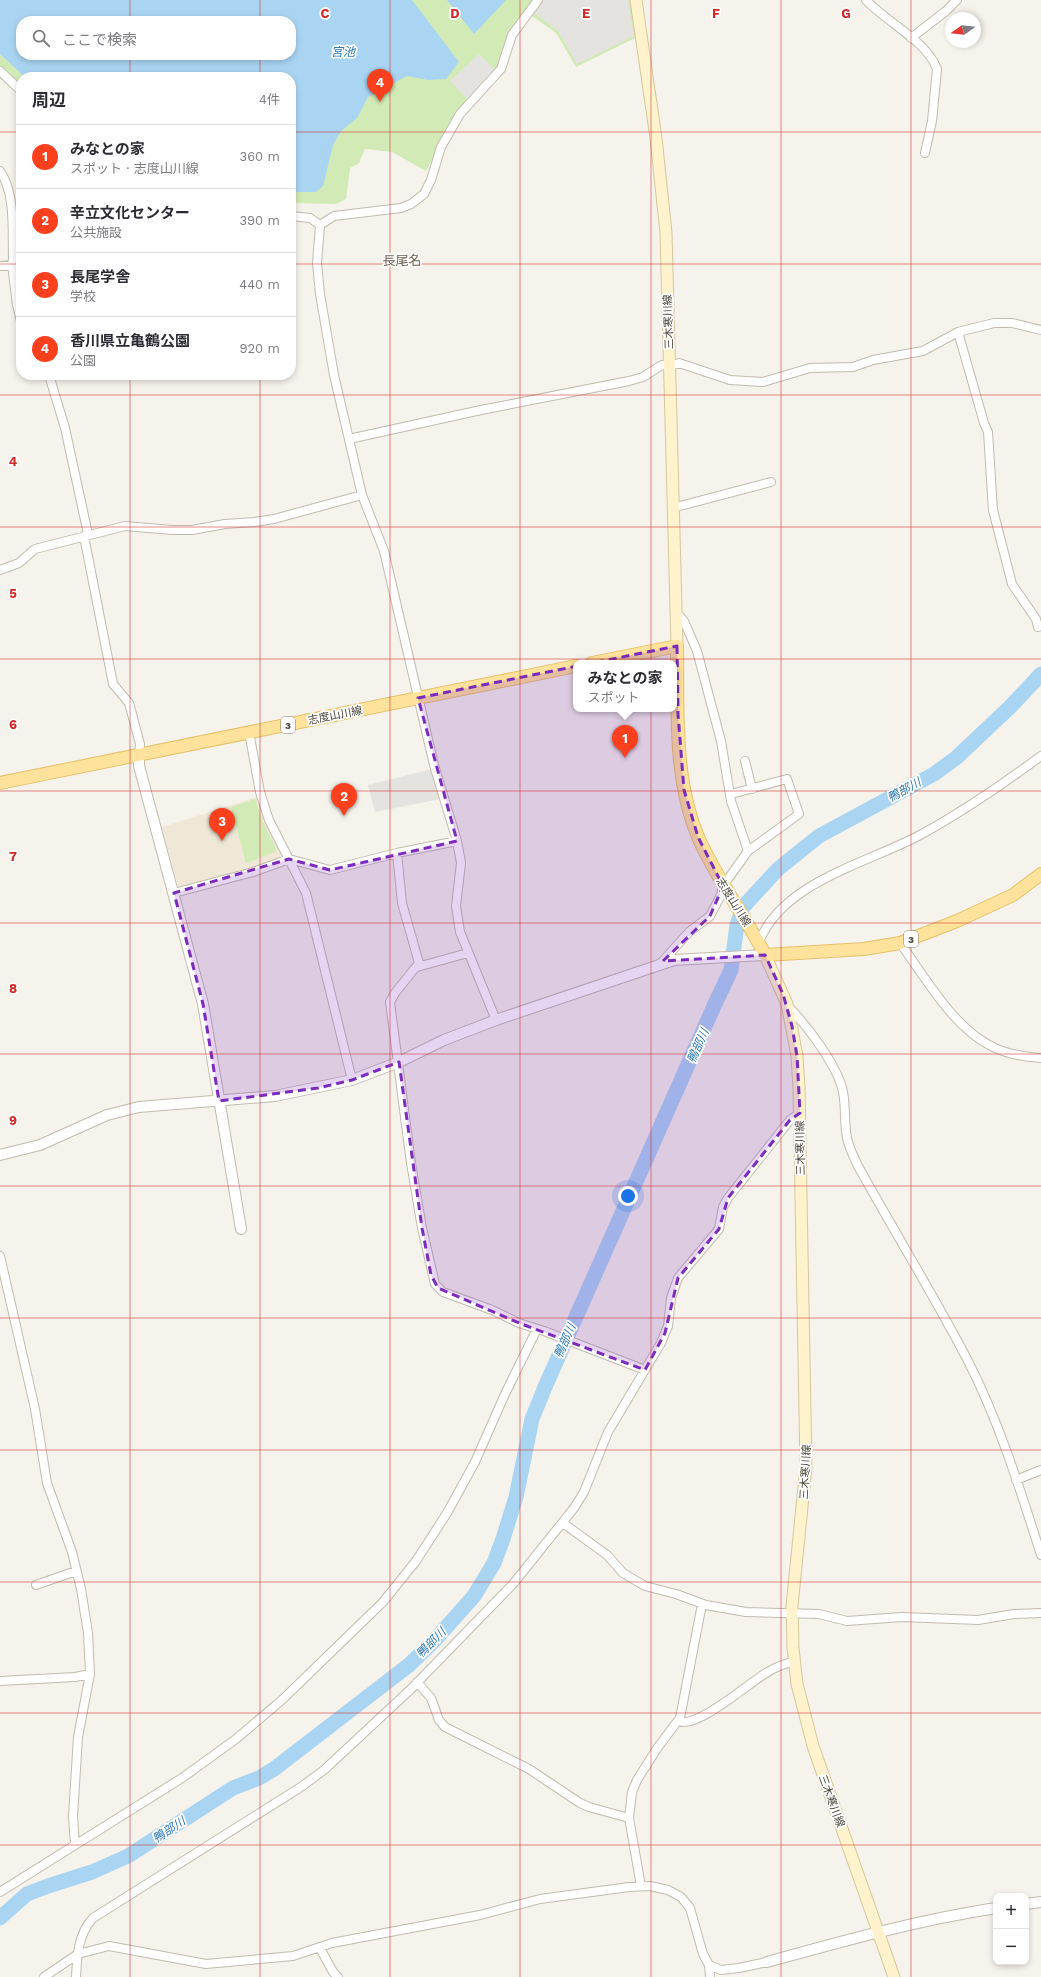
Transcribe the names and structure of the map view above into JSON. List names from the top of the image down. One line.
{"streets":{"main road":["三木寒川線","志度山川線","3"]},"crossings":[["三木寒川線","志度山川線"],["三木寒川線","3"],["志度山川線","3"]],"districts":["長尾名"],"water":["宮池","鴨部川"],"north":"left","page":{"search":"ここで検索","pins":["4","1","2","3"],"heading":["周辺","4件"],"list":[{"mark":"1","name":"みなとの家","note":"スポット · 志度山川線","value":"360 m"},{"mark":"2","name":"辛立文化センター","note":"公共施設","value":"390 m"},{"mark":"3","name":"長尾学舎","note":"学校","value":"440 m"},{"mark":"4","name":"香川県立亀鶴公園","note":"公園","value":"920 m"}],"popup":["みなとの家","スポット"],"map_buttons":["+","−"]},"grid":{"columns":["C","D","E","F","G"],"rows":["4","5","6","7","8","9"]}}
